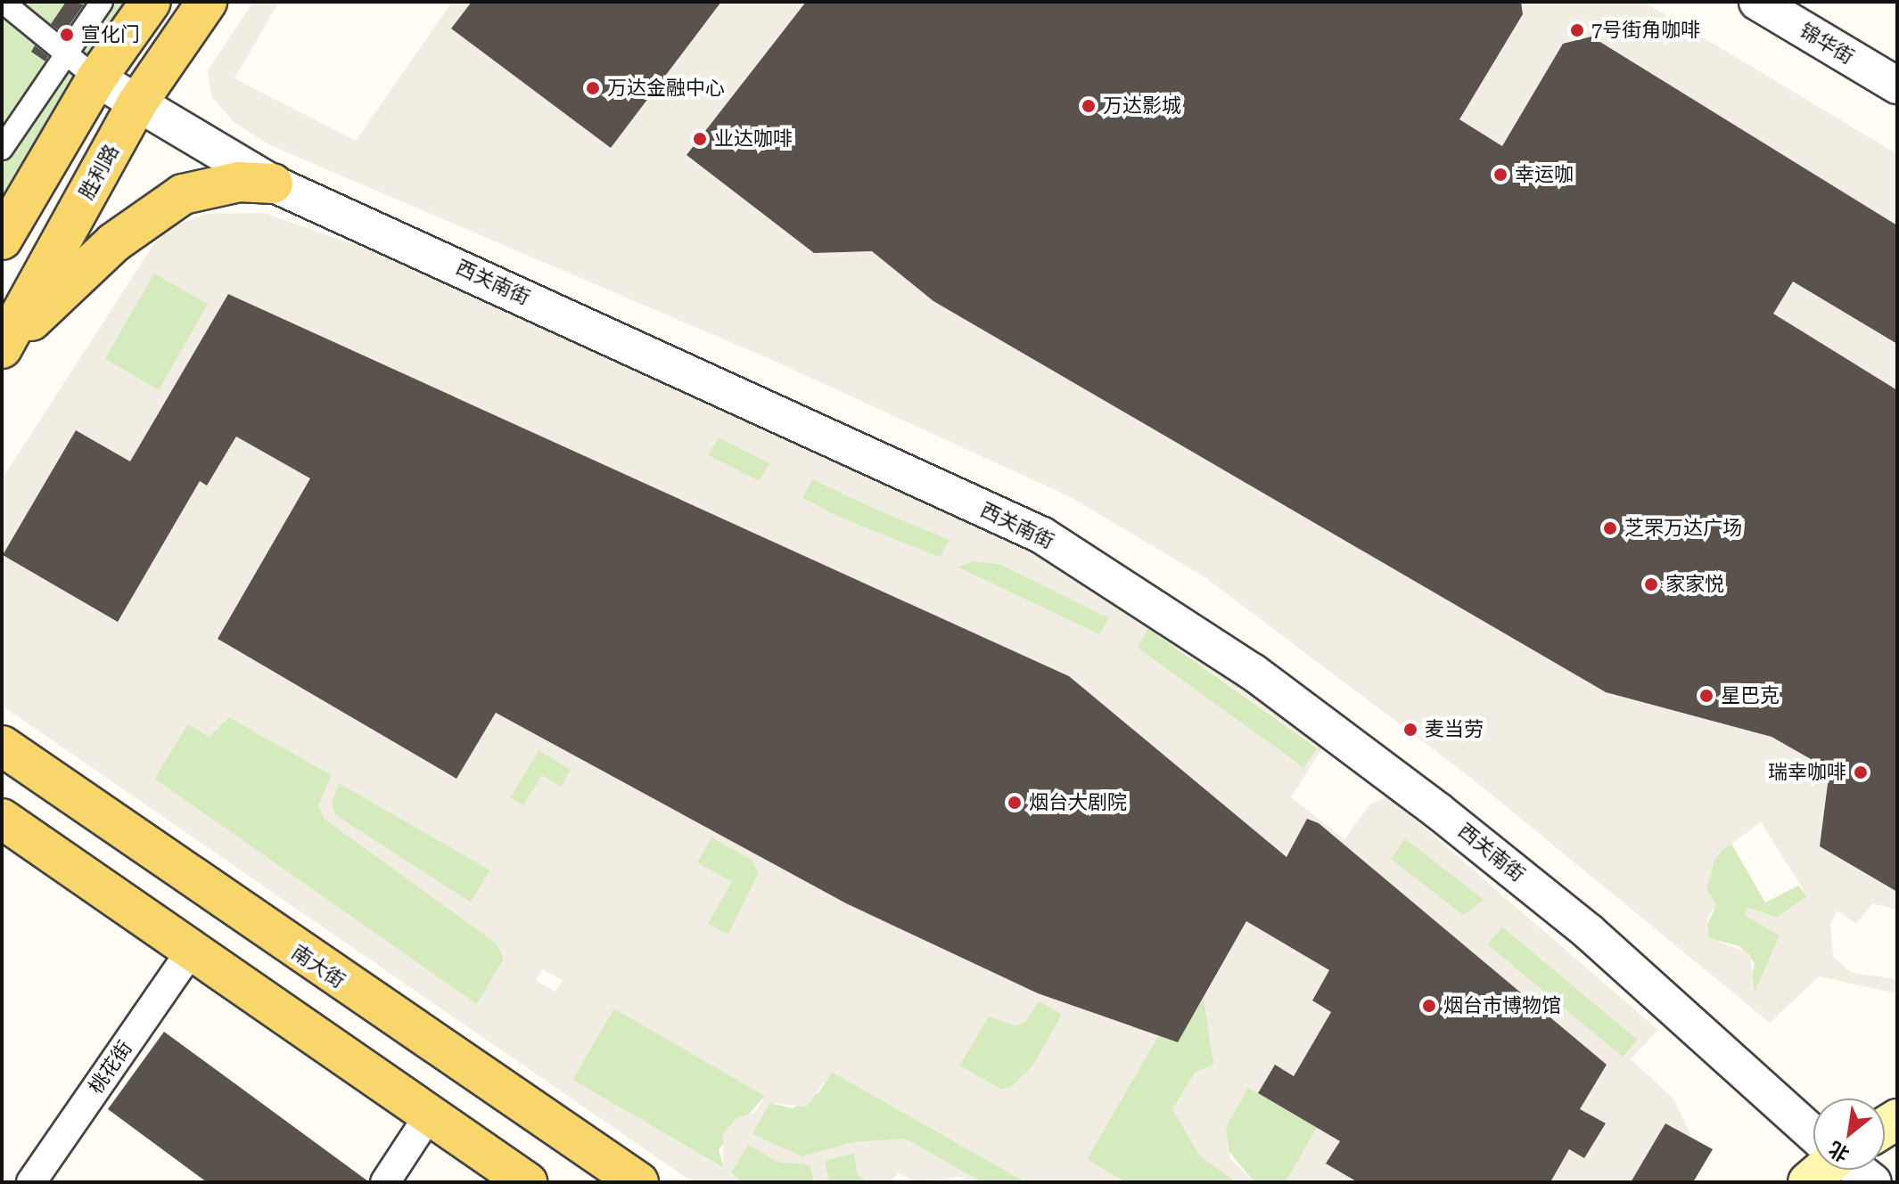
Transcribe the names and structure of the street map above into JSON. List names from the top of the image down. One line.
{"streets":{"main road":["胜利路","南大街"],"street":["锦华街","西关南街","桃花街"]},"crossings":[["胜利路","西关南街"]],"places":["7号街角咖啡","宣化门","万达金融中心","万达影城","业达咖啡","幸运咖","芝罘万达广场","家家悦","星巴克","麦当劳","瑞幸咖啡","烟台大剧院","烟台市博物馆"],"north":"bottom left"}
